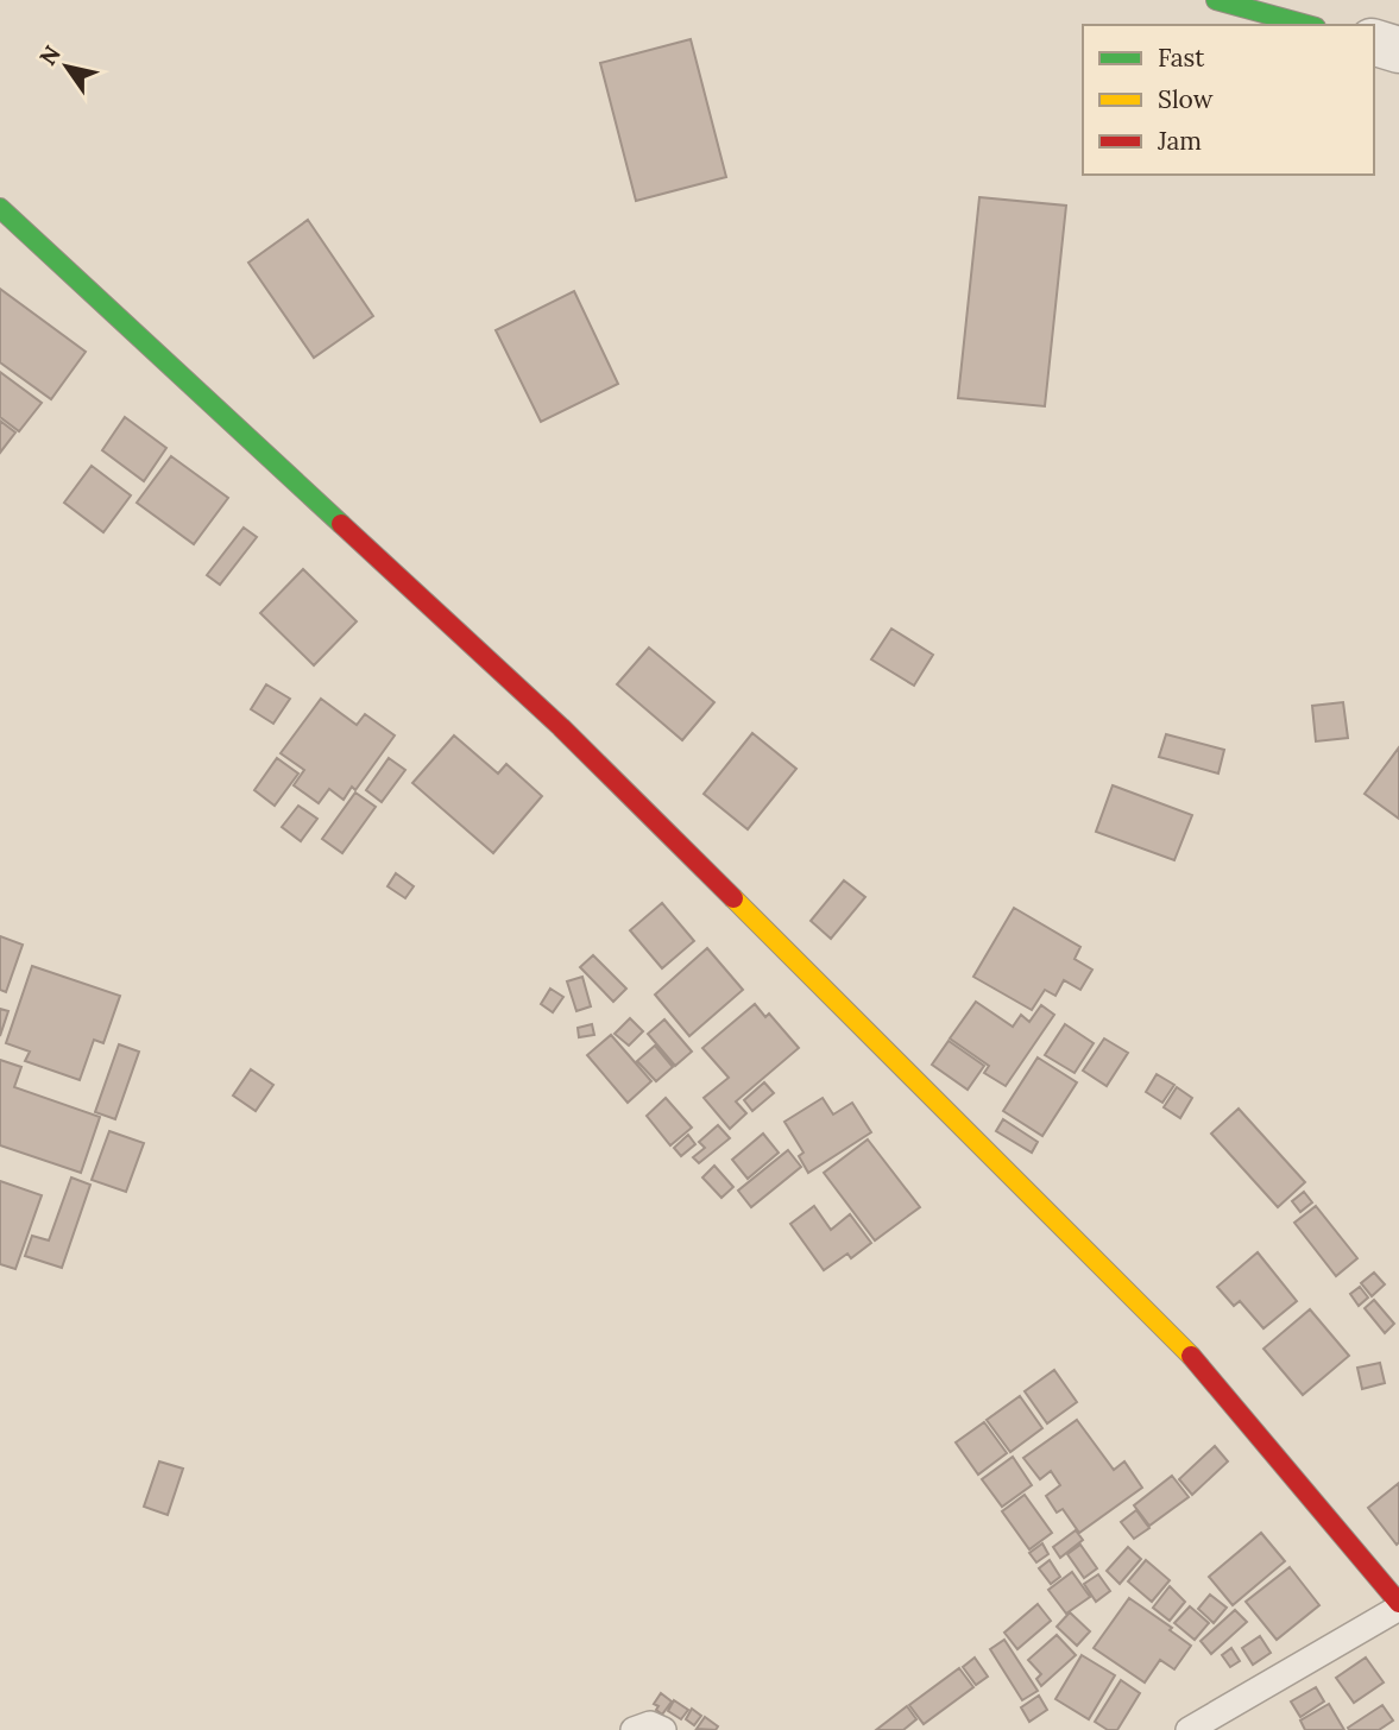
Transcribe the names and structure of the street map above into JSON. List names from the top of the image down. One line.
{"legend":["Fast","Slow","Jam"],"north":"top left"}
